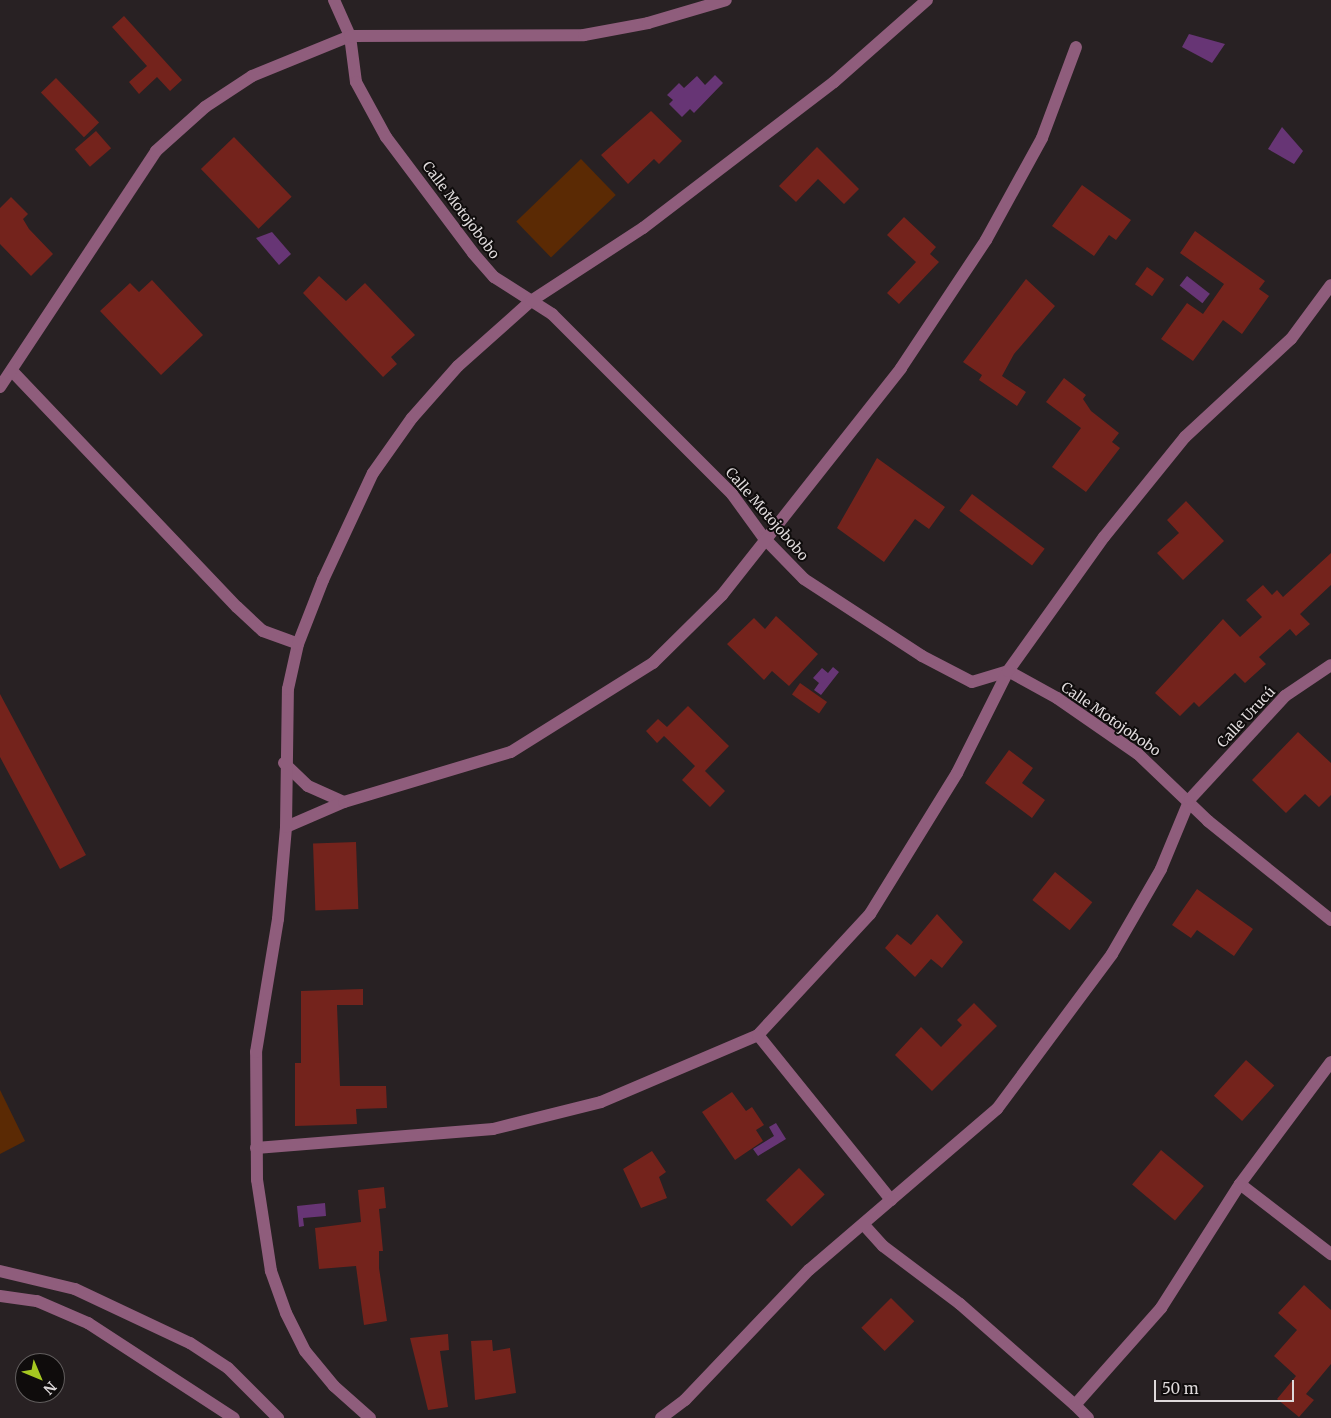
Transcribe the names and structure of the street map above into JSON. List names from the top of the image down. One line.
{"streets":{"street":["Calle Motojobobo","Calle Urucú"]},"crossings":[["Calle Motojobobo","Calle Urucú"]],"scale_bar":"50 m","north":"bottom right"}
